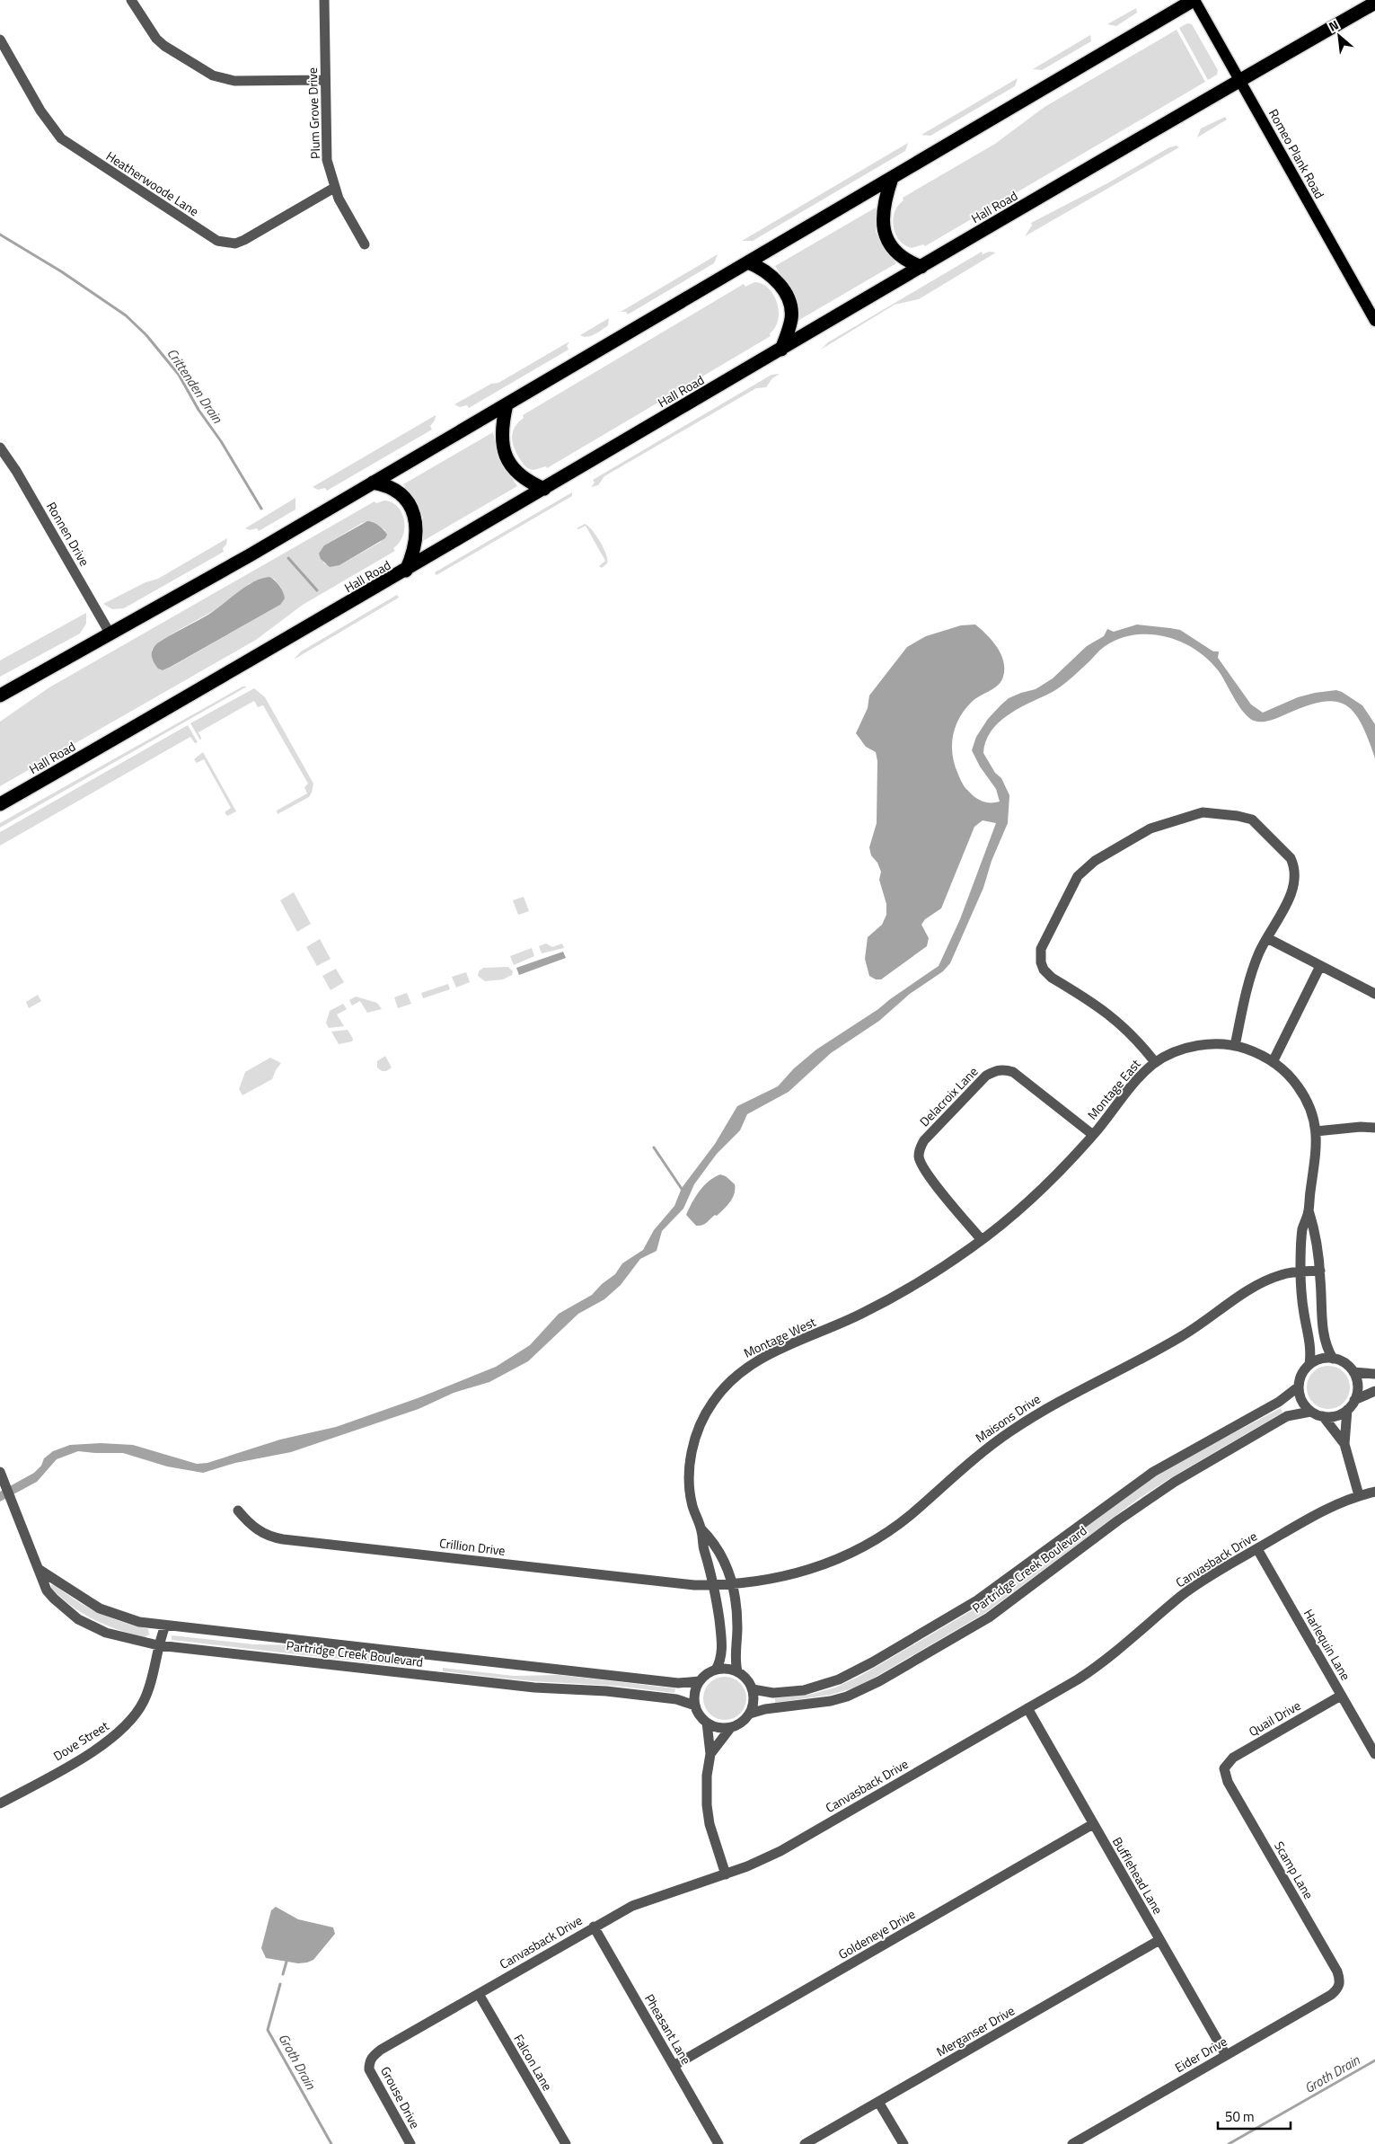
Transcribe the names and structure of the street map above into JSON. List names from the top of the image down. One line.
{"streets":{"highway":["Hall Road"],"main road":["Romeo Plank Road"],"street":["Plum Grove Drive","Heatherwoode Lane","Ronnen Drive","Montage East","Delacroix Lane","Montage West","Maisons Drive","Crillion Drive","Canvasback Drive","Partridge Creek Boulevard","Harlequin Lane","Quail Drive","Dove Street","Scamp Lane","Bufflehead Lane","Goldeneye Drive","Pheasant Lane","Merganser Drive","Eider Drive","Falcon Lane","Grouse Drive"]},"crossings":[["Plum Grove Drive","Heatherwoode Lane"],["Romeo Plank Road","Hall Road"],["Montage East","Delacroix Lane"],["Montage East","Montage West"],["Montage East","Maisons Drive"],["Montage East","Partridge Creek Boulevard"],["Delacroix Lane","Montage West"],["Montage West","Maisons Drive"],["Montage West","Crillion Drive"],["Montage West","Partridge Creek Boulevard"],["Maisons Drive","Crillion Drive"],["Canvasback Drive","Harlequin Lane"],["Canvasback Drive","Bufflehead Lane"],["Canvasback Drive","Pheasant Lane"],["Canvasback Drive","Falcon Lane"],["Canvasback Drive","Grouse Drive"],["Partridge Creek Boulevard","Dove Street"],["Harlequin Lane","Quail Drive"],["Quail Drive","Scamp Lane"],["Scamp Lane","Eider Drive"],["Bufflehead Lane","Goldeneye Drive"],["Bufflehead Lane","Merganser Drive"],["Bufflehead Lane","Eider Drive"],["Goldeneye Drive","Pheasant Lane"]],"water":["Crittenden Drain","Groth Drain"],"scale_bar":"50 m","north":"top left"}
